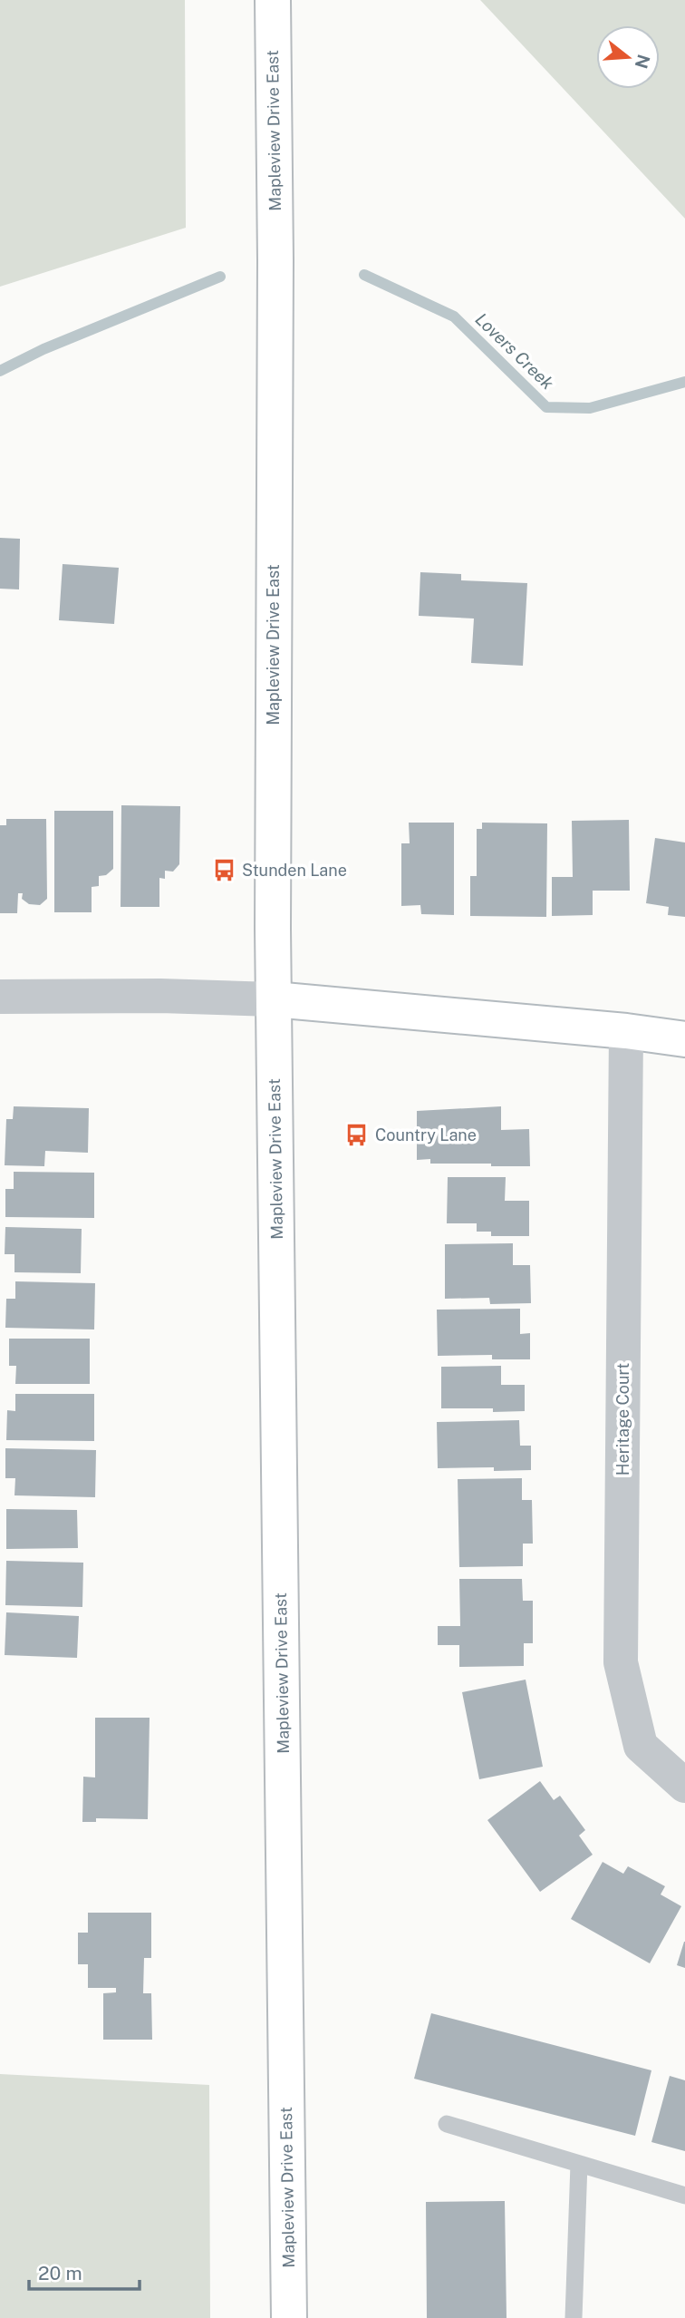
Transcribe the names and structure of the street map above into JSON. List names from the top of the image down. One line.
{"streets":{"main road":["Mapleview Drive East"],"street":["Heritage Court"]},"water":["Lovers Creek"],"places":{"bus stop":["Stunden Lane","Country Lane"]},"scale_bar":"20 m","north":"right"}
